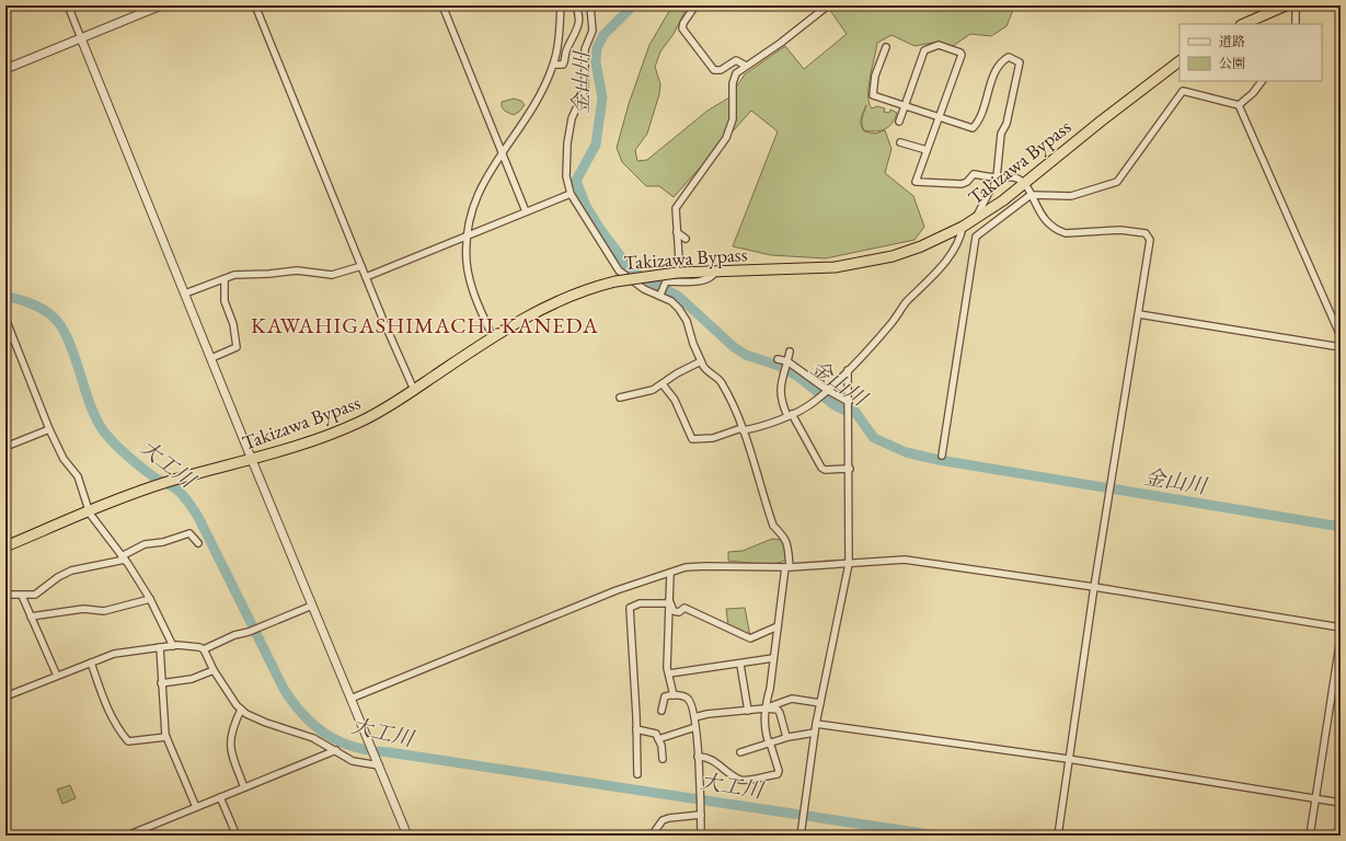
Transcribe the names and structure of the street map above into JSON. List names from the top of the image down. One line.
{"streets":{"highway":["Takizawa Bypass"]},"districts":["KAWAHIGASHIMACHI-KANEDA"],"water":["金山川","大工川"],"legend":["道路","公園"]}
